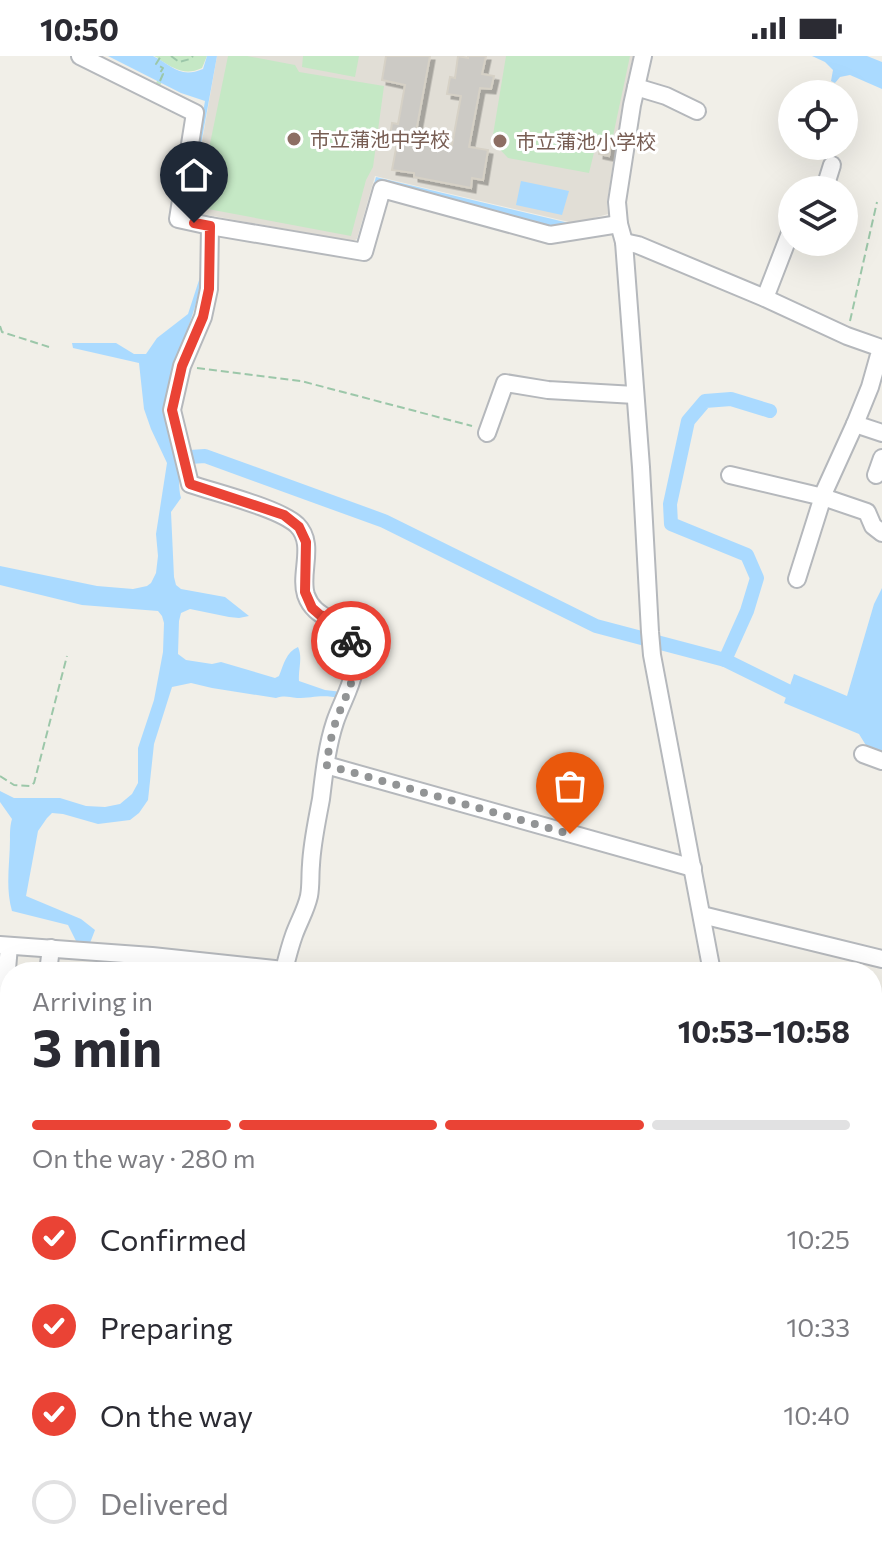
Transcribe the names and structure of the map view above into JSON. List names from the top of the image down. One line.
{"places":["市立蒲池中学校","市立蒲池小学校"],"page":{"status":"10:50","heading":["3 min","Arriving in","10:53–10:58"],"bar":"On the way · 280 m","list":[["Confirmed","10:25"],["Preparing","10:33"],["On the way","10:40"],"Delivered"]}}
